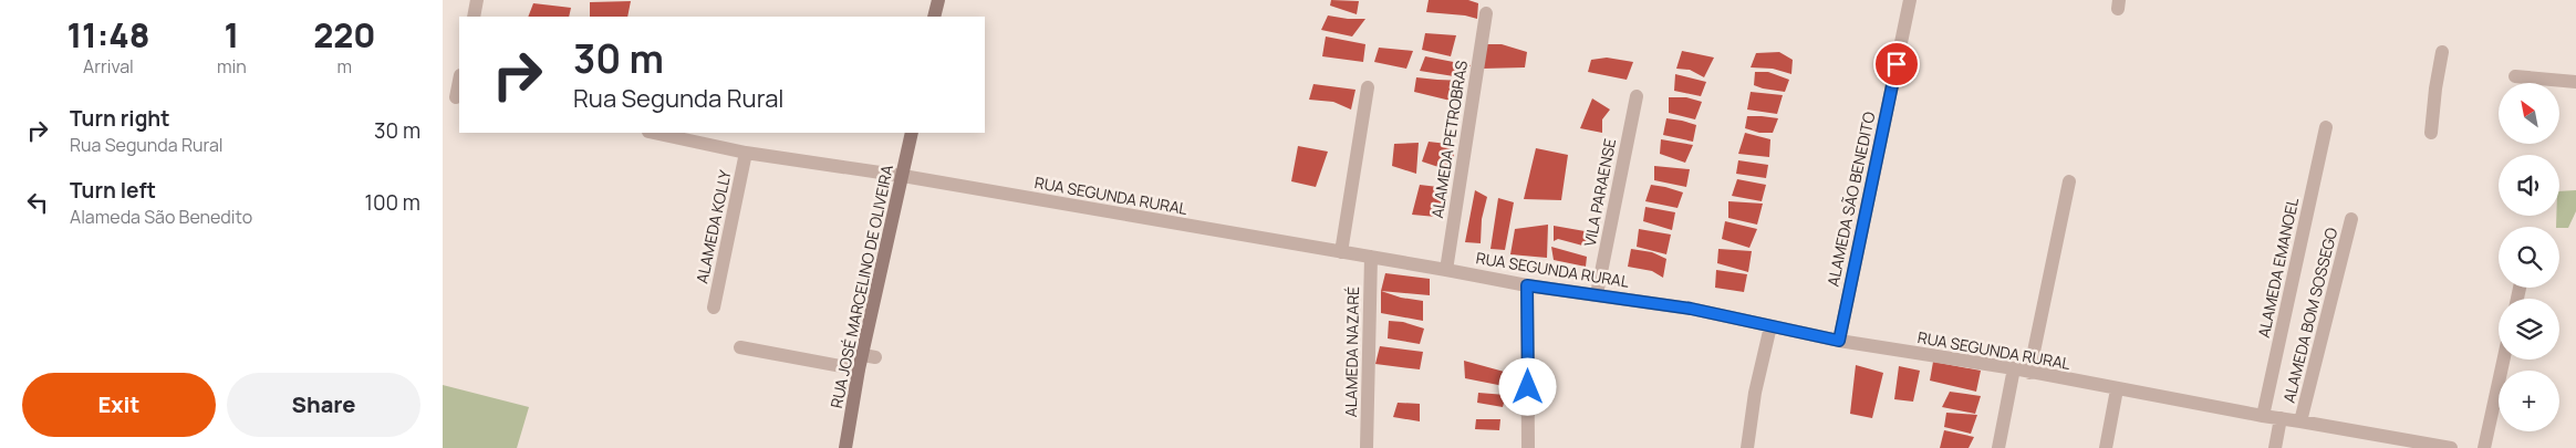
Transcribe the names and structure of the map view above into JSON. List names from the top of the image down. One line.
{"streets":{"street":["ALAMEDA PETROBRAS","VILA PARAENSE","RUA SEGUNDA RURAL","ALAMEDA SÃO BENEDITO","ALAMEDA KOLLY","ALAMEDA EMANOEL","RUA JOSÉ MARCELINO DE OLIVEIRA","ALAMEDA BOM SOSSEGO","ALAMEDA NAZARÉ"]},"crossings":[["ALAMEDA PETROBRAS","RUA SEGUNDA RURAL"],["VILA PARAENSE","RUA SEGUNDA RURAL"],["RUA SEGUNDA RURAL","ALAMEDA SÃO BENEDITO"],["RUA SEGUNDA RURAL","ALAMEDA KOLLY"],["RUA SEGUNDA RURAL","ALAMEDA EMANOEL"],["RUA SEGUNDA RURAL","RUA JOSÉ MARCELINO DE OLIVEIRA"],["RUA SEGUNDA RURAL","ALAMEDA BOM SOSSEGO"],["RUA SEGUNDA RURAL","ALAMEDA NAZARÉ"]],"north":"top left","page":{"eta":["11:48","Arrival","1","min","220","m"],"turn":["30 m","Rua Segunda Rural"],"map_buttons":"+","list":[{"name":"Turn right","note":"Rua Segunda Rural","value":"30 m"},{"name":"Turn left","note":"Alameda São Benedito","value":"100 m"}],"buttons":["Exit","Share"]}}
